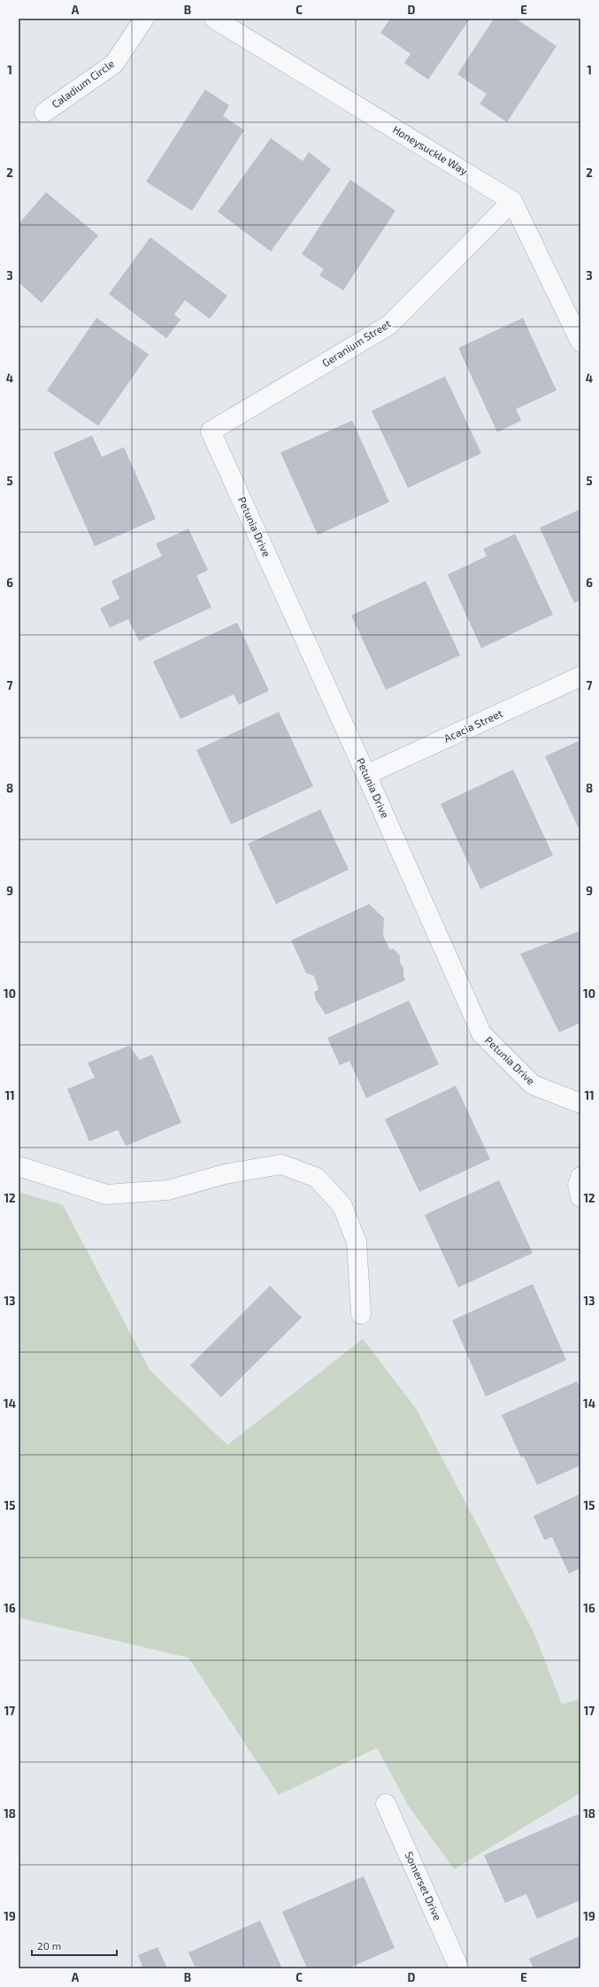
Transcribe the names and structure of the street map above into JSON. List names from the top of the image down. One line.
{"streets":{"street":["Caladium Circle","Honeysuckle Way","Geranium Street","Petunia Drive","Acacia Street","Somerset Drive"]},"crossings":[["Honeysuckle Way","Geranium Street"],["Geranium Street","Petunia Drive"],["Petunia Drive","Acacia Street"]],"scale_bar":"20 m","grid":{"columns":["A","B","C","D","E"],"rows":["1","2","3","4","5","6","7","8","9","10","11","12","13","14","15","16","17","18","19"]}}
